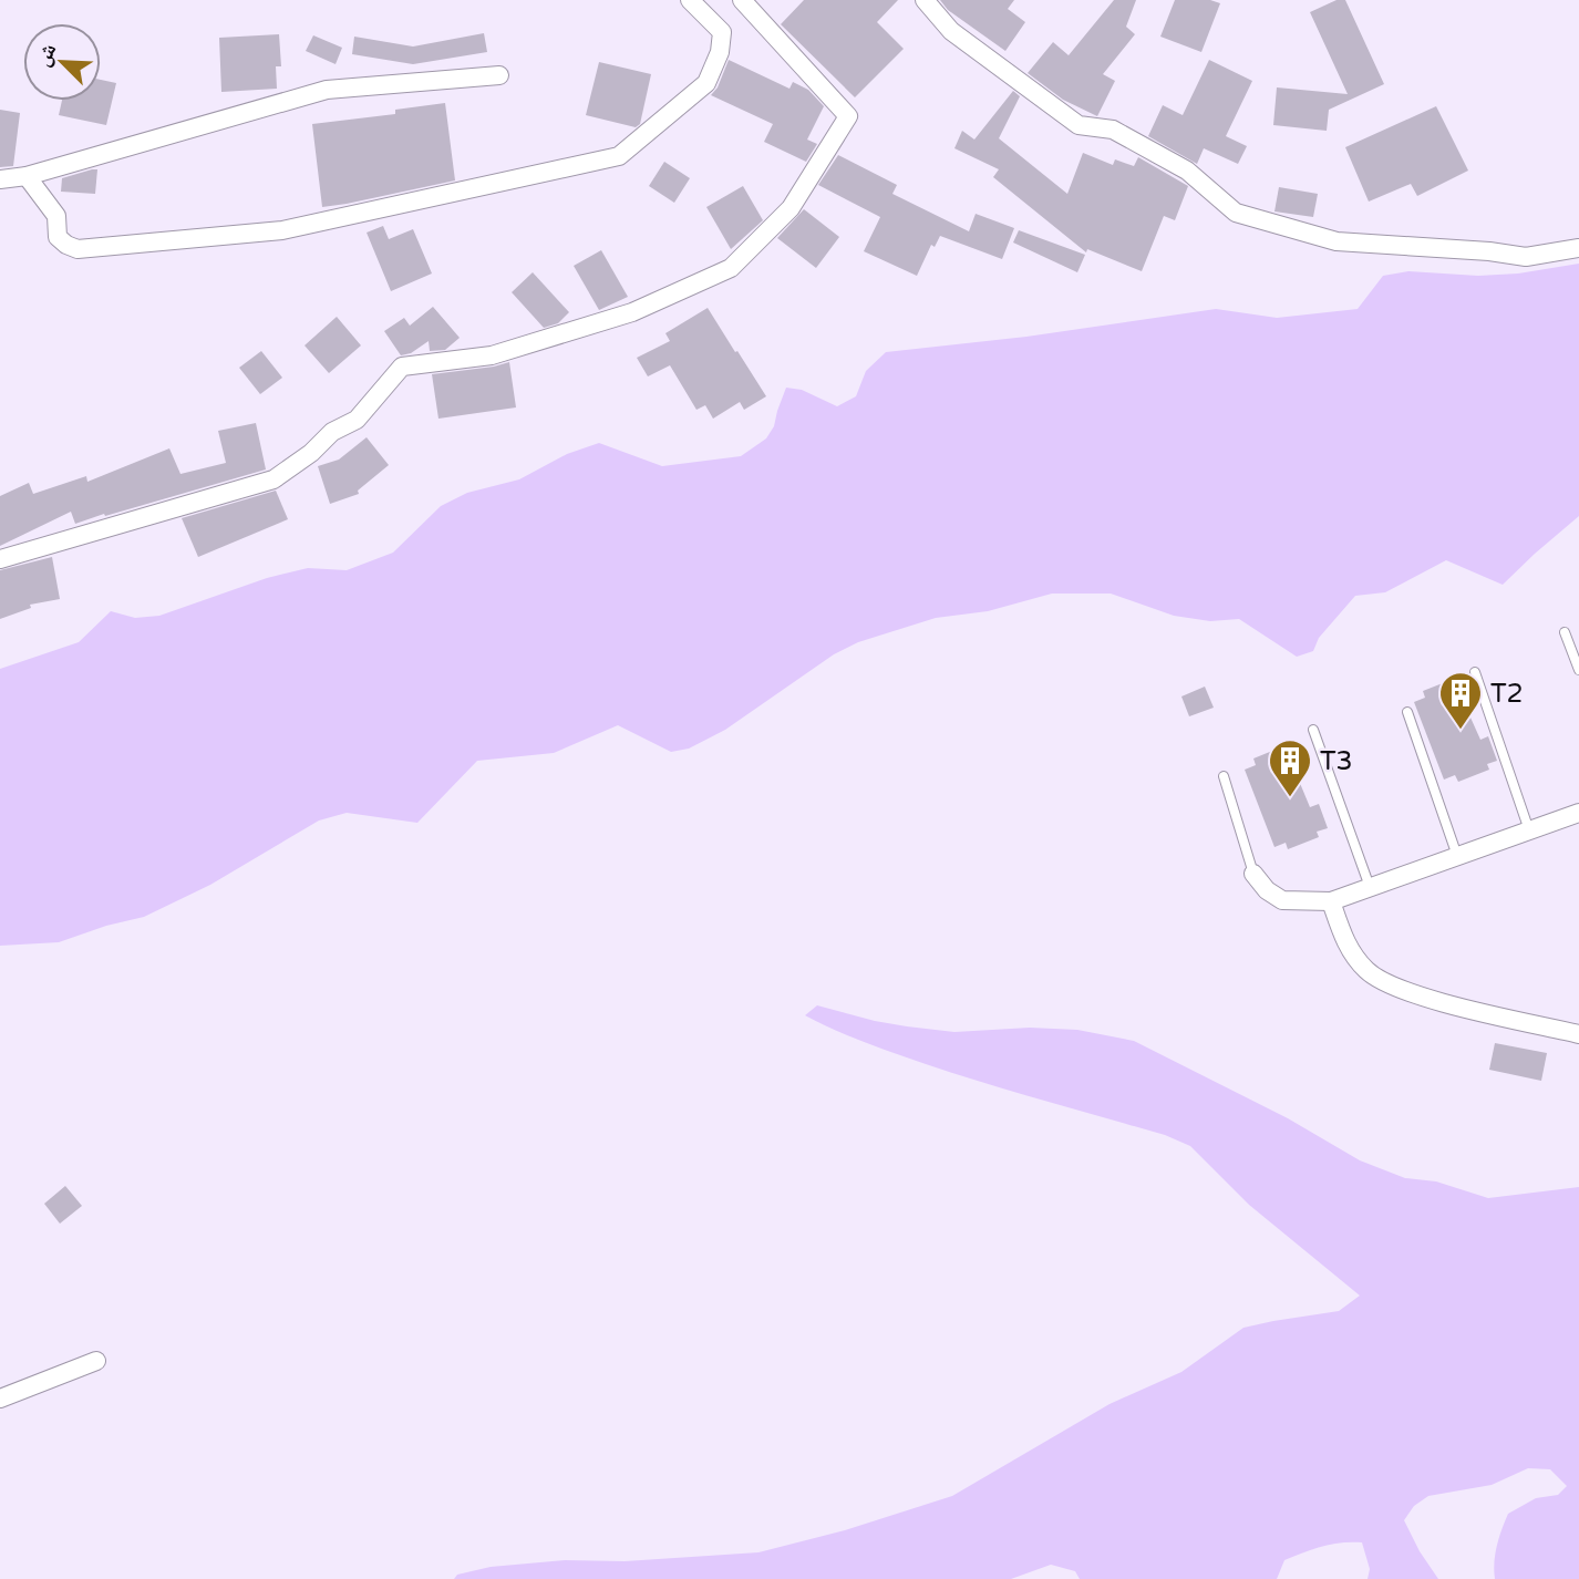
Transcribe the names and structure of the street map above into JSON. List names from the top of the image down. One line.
{"places":{"building":["T2","T3"]},"north":"top left"}
